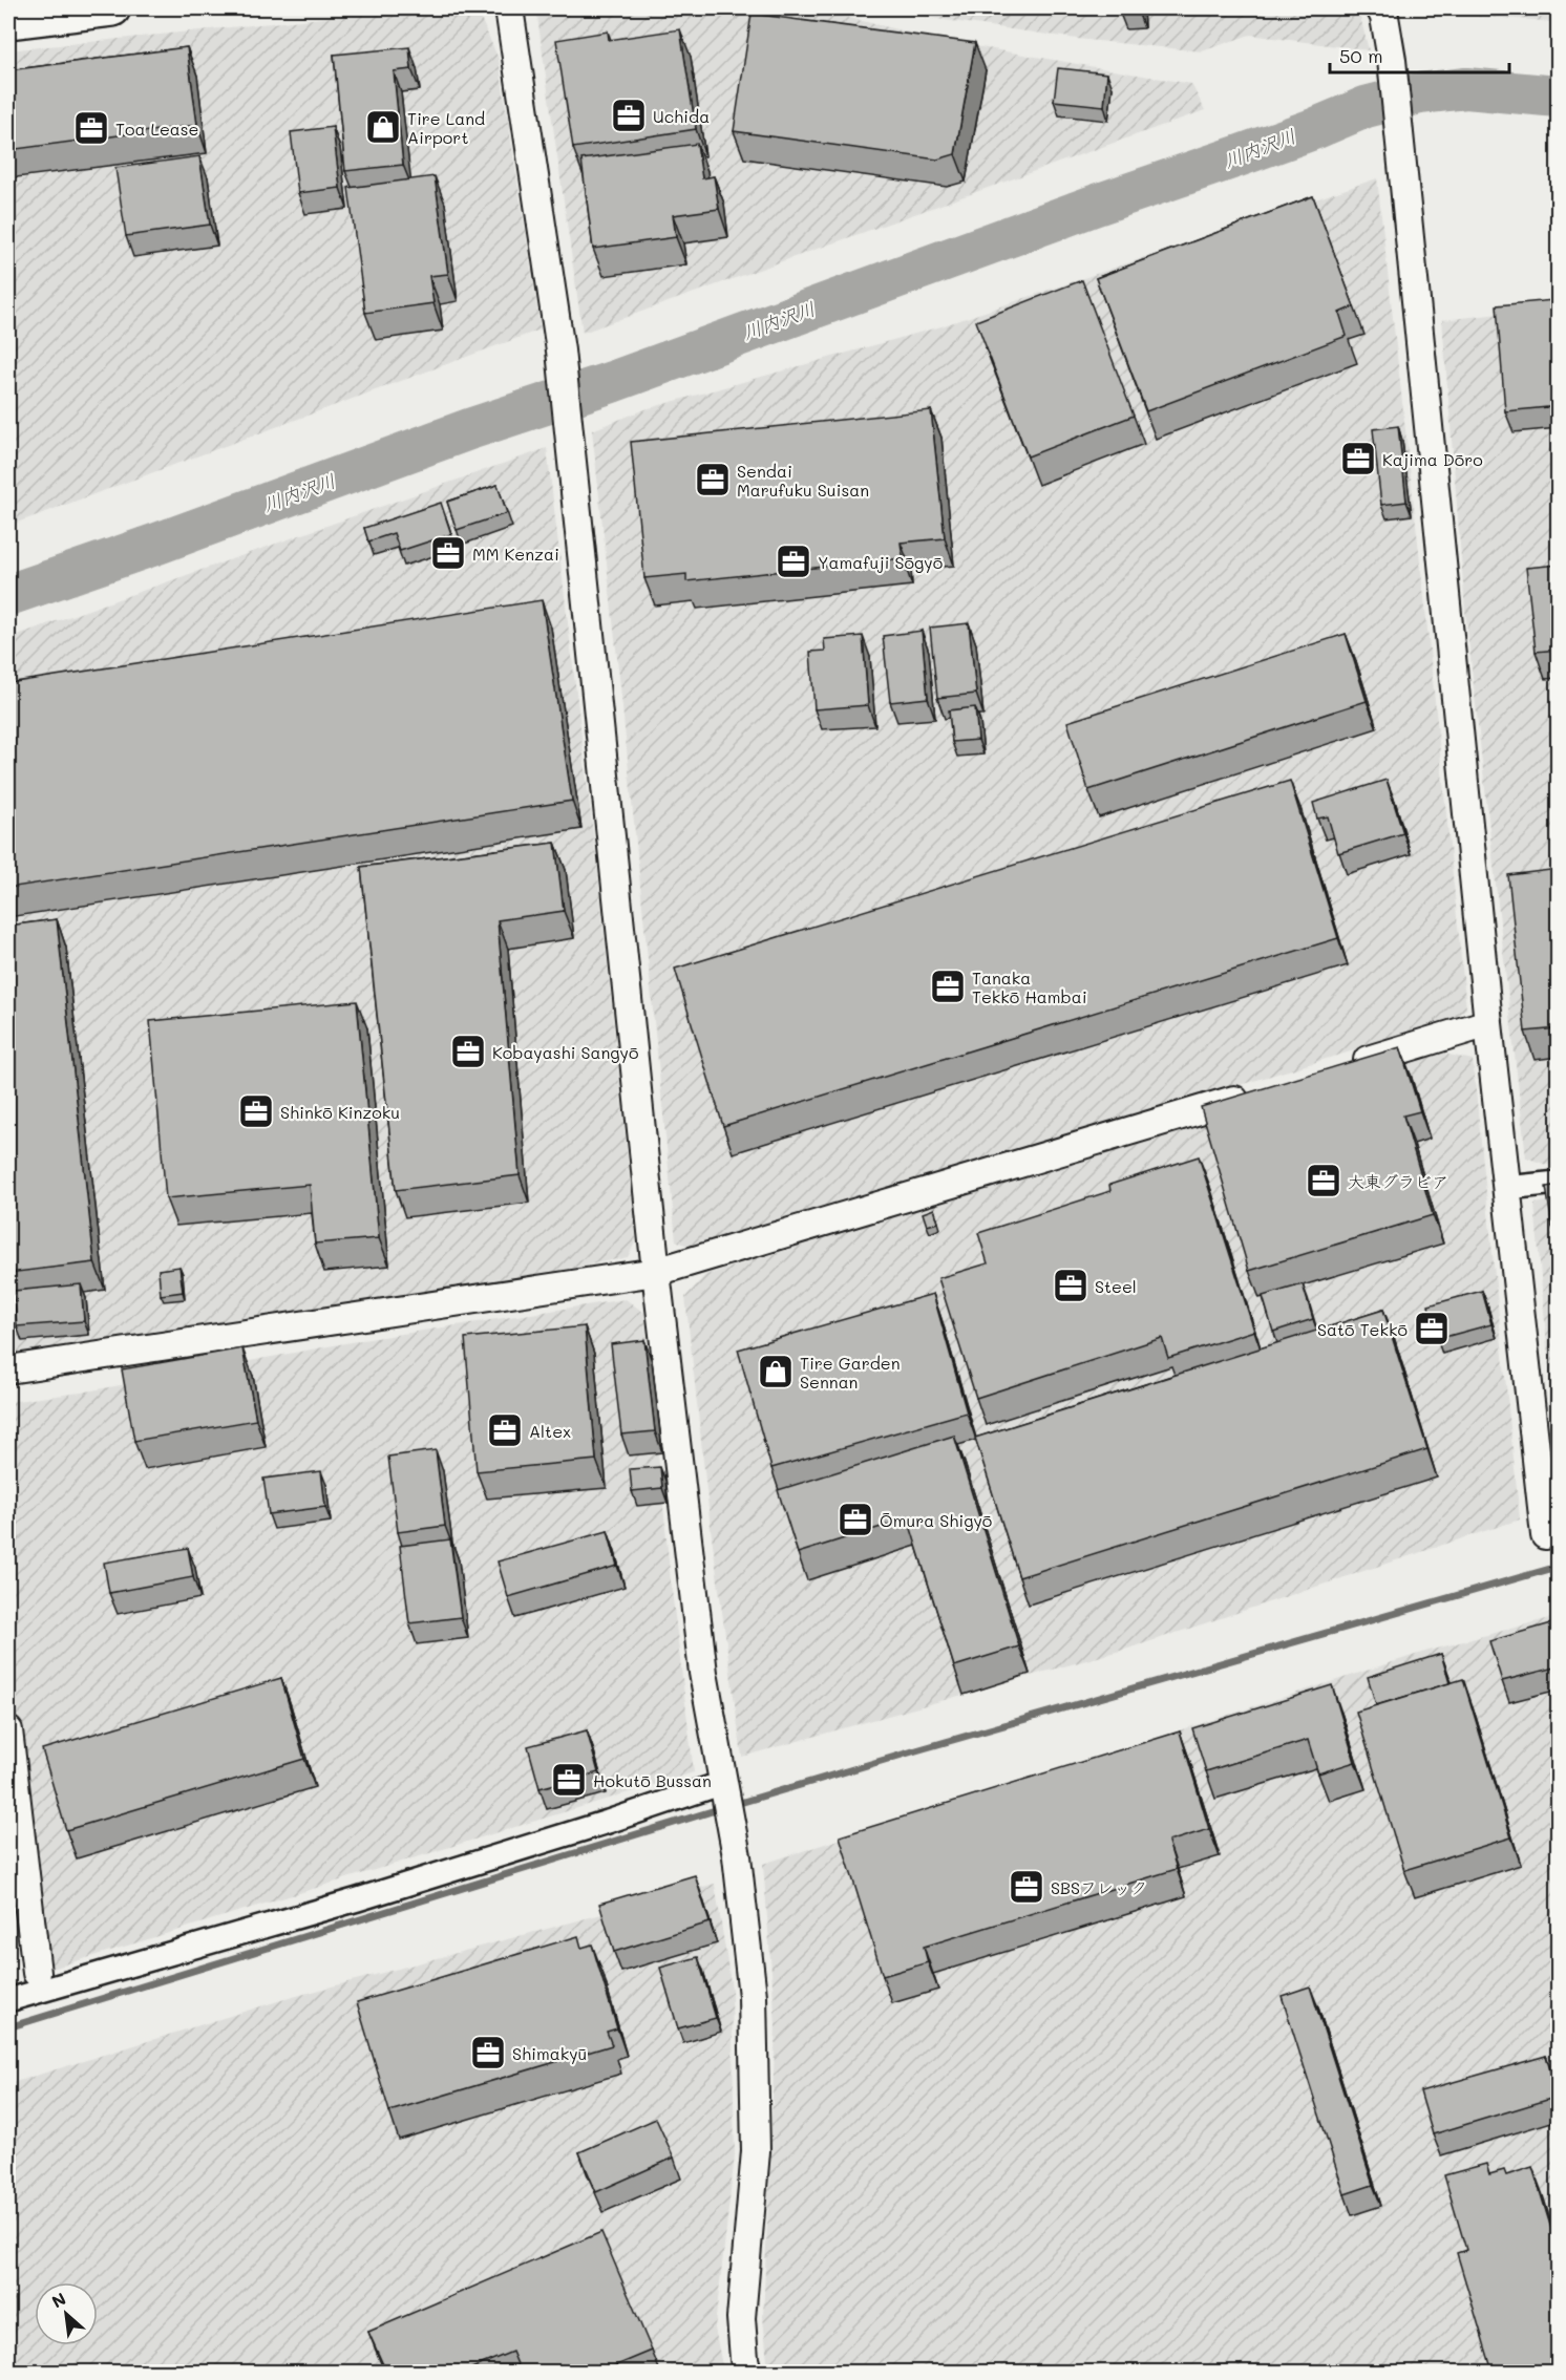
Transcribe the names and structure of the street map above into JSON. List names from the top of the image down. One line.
{"water":["川内沢川"],"places":{"office":["Uchida","Toa Lease","Kajima Dōro","Sendai Marufuku Suisan","MM Kenzai","Yamafuji Sōgyō","Tanaka Tekkō Hambai","Kobayashi Sangyō","Shinkō Kinzoku","大東グラビア","Steel","Satō Tekkō","Altex","Ōmura Shigyō","Hokutō Bussan","SBSフレック","Shimakyū"],"shop":["Tire Land Airport","Tire Garden Sennan"]},"scale_bar":"50 m","north":"top left"}
